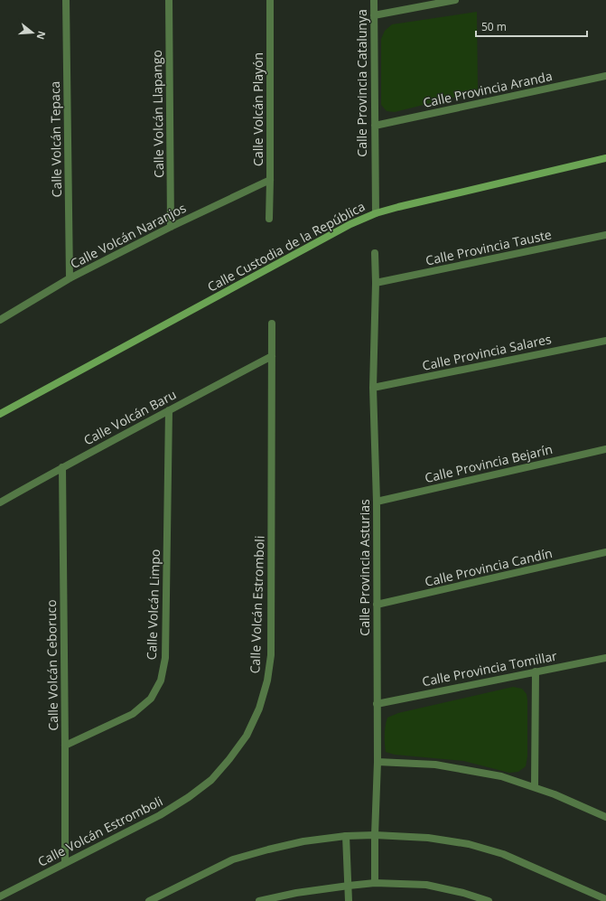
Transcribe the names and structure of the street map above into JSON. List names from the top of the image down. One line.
{"streets":{"main road":["Calle Custodia de la República"],"street":["Calle Provincia Catalunya","Calle Provincia Aranda","Calle Volcán Playón","Calle Volcán Llapango","Calle Volcán Tepaca","Calle Volcán Naranjos","Calle Provincia Tauste","Calle Provincia Salares","Calle Volcán Baru","Calle Provincia Bejarín","Calle Provincia Asturias","Calle Provincia Candín","Calle Volcán Limpo","Calle Volcán Estromboli","Calle Volcán Ceboruco","Calle Provincia Tomillar"]},"crossings":[["Calle Provincia Catalunya","Calle Provincia Aranda"],["Calle Provincia Catalunya","Calle Custodia de la República"],["Calle Volcán Playón","Calle Volcán Naranjos"],["Calle Volcán Llapango","Calle Volcán Naranjos"],["Calle Volcán Tepaca","Calle Volcán Naranjos"],["Calle Provincia Tauste","Calle Provincia Asturias"],["Calle Provincia Salares","Calle Provincia Asturias"],["Calle Volcán Baru","Calle Volcán Limpo"],["Calle Volcán Baru","Calle Volcán Estromboli"],["Calle Volcán Baru","Calle Volcán Ceboruco"],["Calle Provincia Bejarín","Calle Provincia Asturias"],["Calle Provincia Asturias","Calle Provincia Candín"],["Calle Provincia Asturias","Calle Provincia Tomillar"],["Calle Volcán Limpo","Calle Volcán Ceboruco"],["Calle Volcán Estromboli","Calle Volcán Ceboruco"]],"scale_bar":"50 m","north":"right"}
